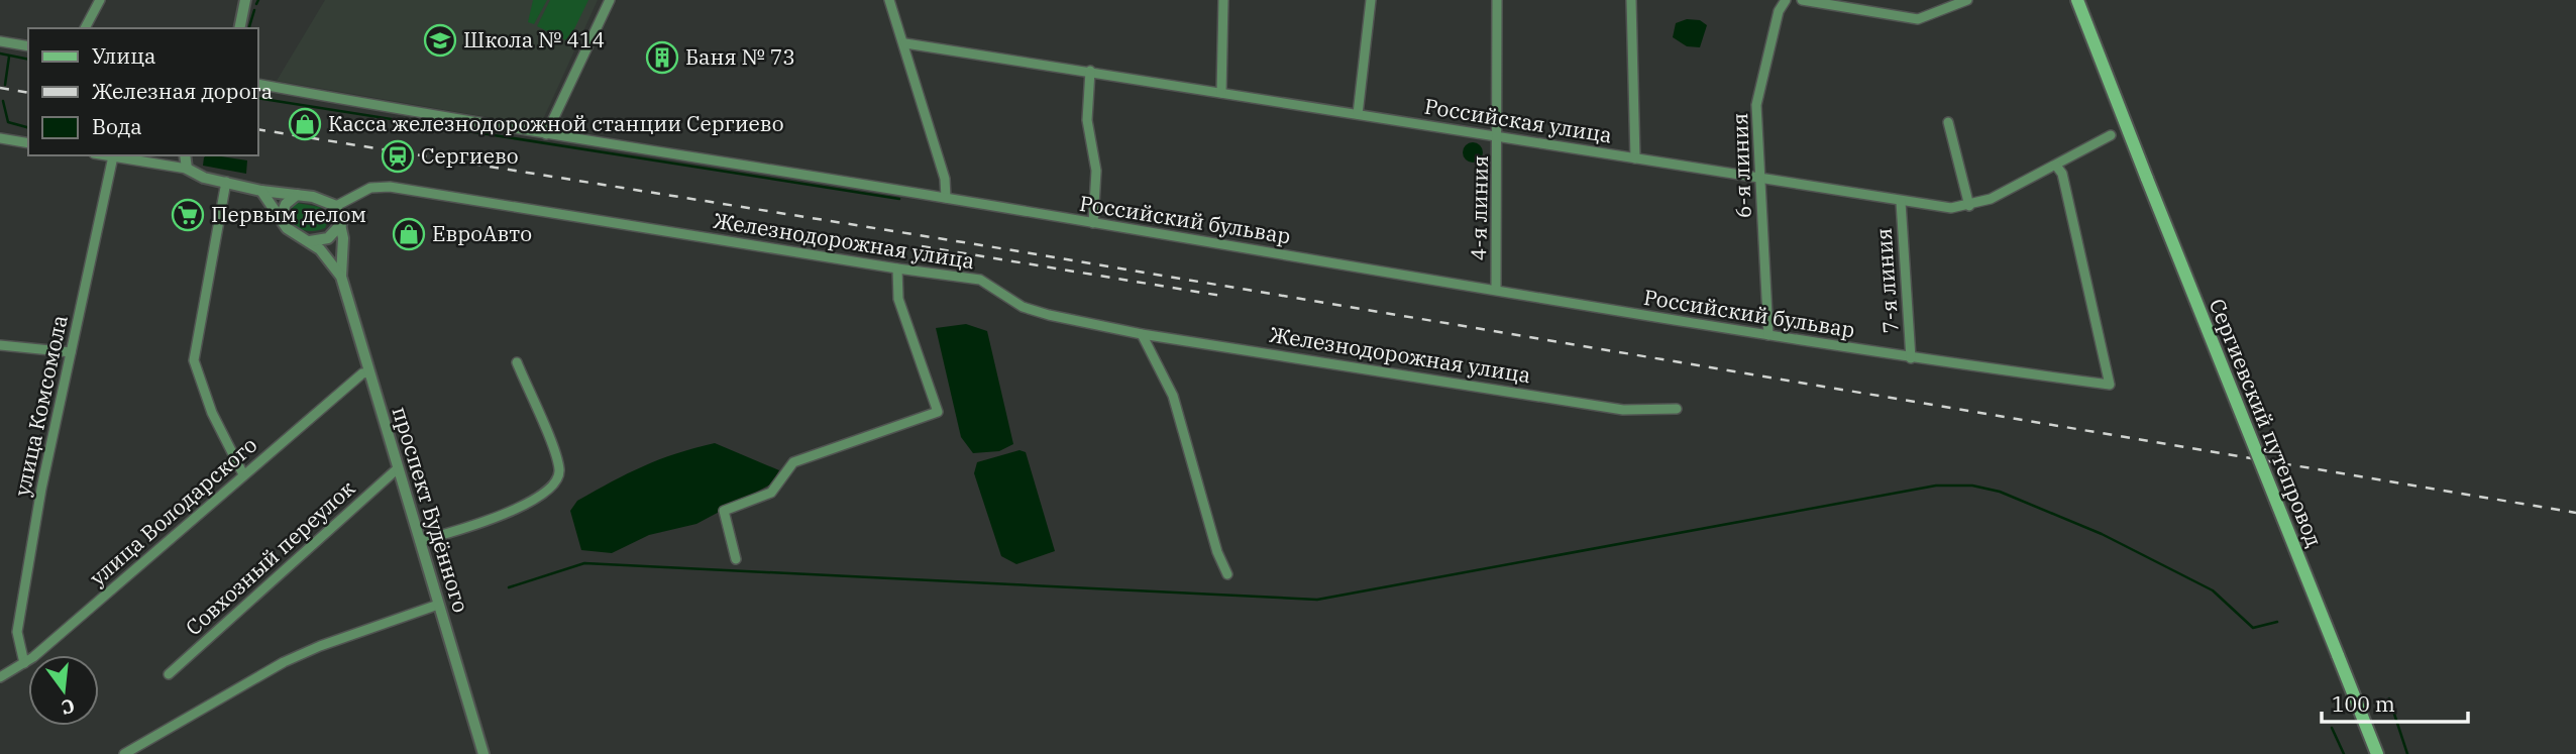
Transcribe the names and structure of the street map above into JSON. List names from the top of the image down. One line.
{"streets":{"main road":["Сергиевский путепровод"],"street":["Российская улица","6-я линия","4-я линия","Российский бульвар","Железнодорожная улица","7-я линия","улица Комсомола","проспект Будённого","улица Володарского","Совхозный переулок"]},"crossings":[["Российская улица","6-я линия"],["Российская улица","4-я линия"],["Российская улица","Российский бульвар"],["Российская улица","7-я линия"],["6-я линия","Российский бульвар"],["4-я линия","Российский бульвар"],["Российский бульвар","7-я линия"],["Железнодорожная улица","проспект Будённого"],["улица Комсомола","улица Володарского"],["проспект Будённого","улица Володарского"],["проспект Будённого","Совхозный переулок"]],"places":{"school or university":["Школа № 414"],"building":["Баня № 73"],"shop":["Касса железнодорожной станции Сергиево","ЕвроАвто"],"station":["Сергиево"],"supermarket":["Первым делом"]},"legend":["Улица","Железная дорога","Вода"],"scale_bar":"100 m","north":"bottom"}
